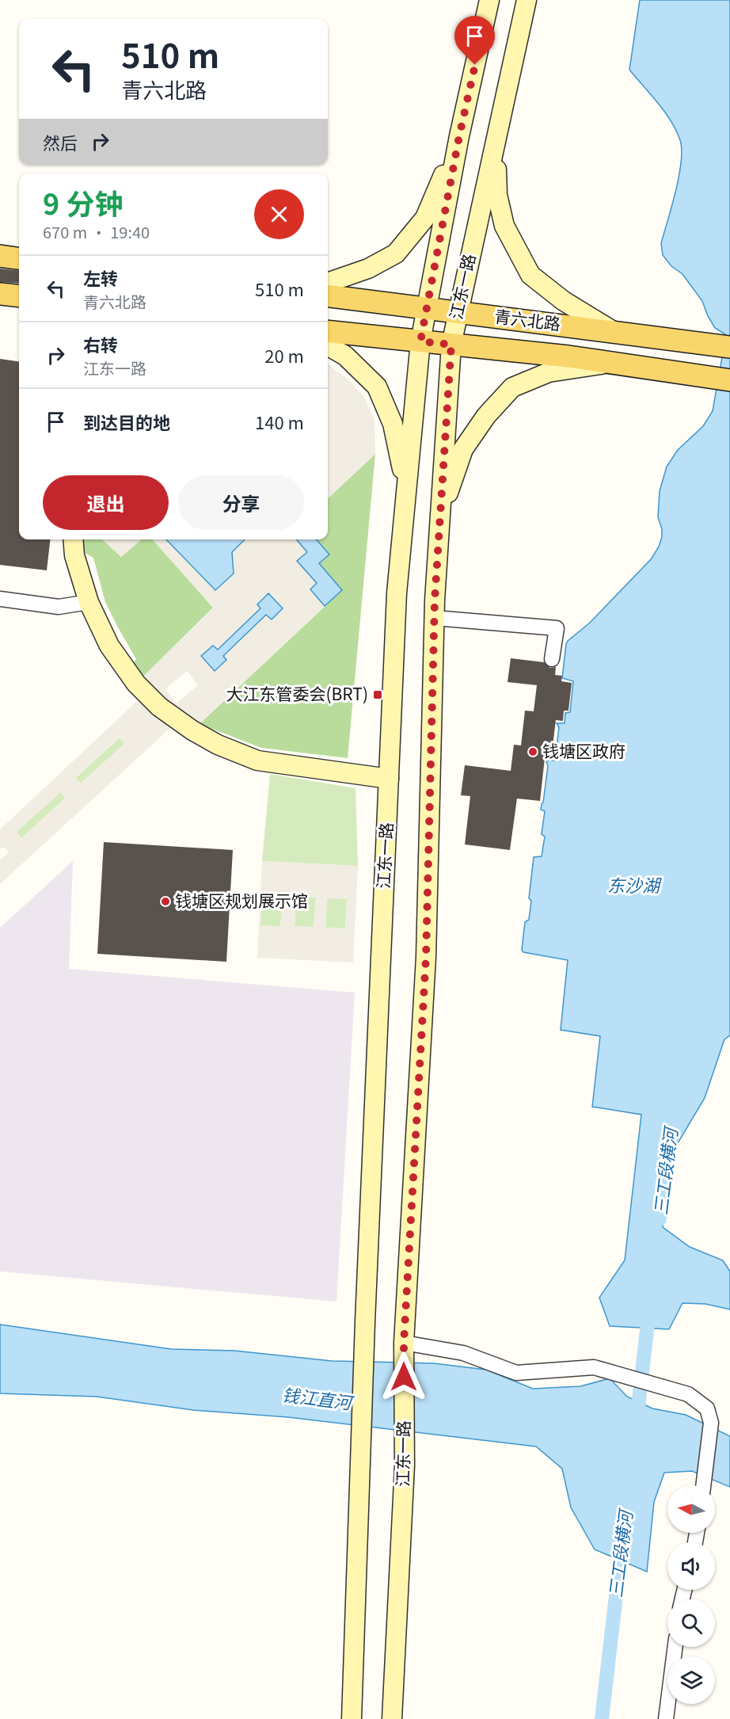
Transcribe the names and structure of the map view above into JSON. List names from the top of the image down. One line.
{"streets":{"main road":["江东一路","青六北路"]},"crossings":[["江东一路","青六北路"]],"water":["东沙湖","三工段横河","钱江直河"],"places":{"transit":["大江东管委会(BRT)"],"other":["钱塘区政府","钱塘区规划展示馆"]},"north":"left","page":{"turn":["510 m","青六北路"],"then":"然后","heading":["9 分钟","670 m · 19:40"],"list":[{"name":"左转","note":"青六北路","value":"510 m"},{"name":"右转","note":"江东一路","value":"20 m"},{"name":"到达目的地","value":"140 m"}],"buttons":["退出","分享"]}}
